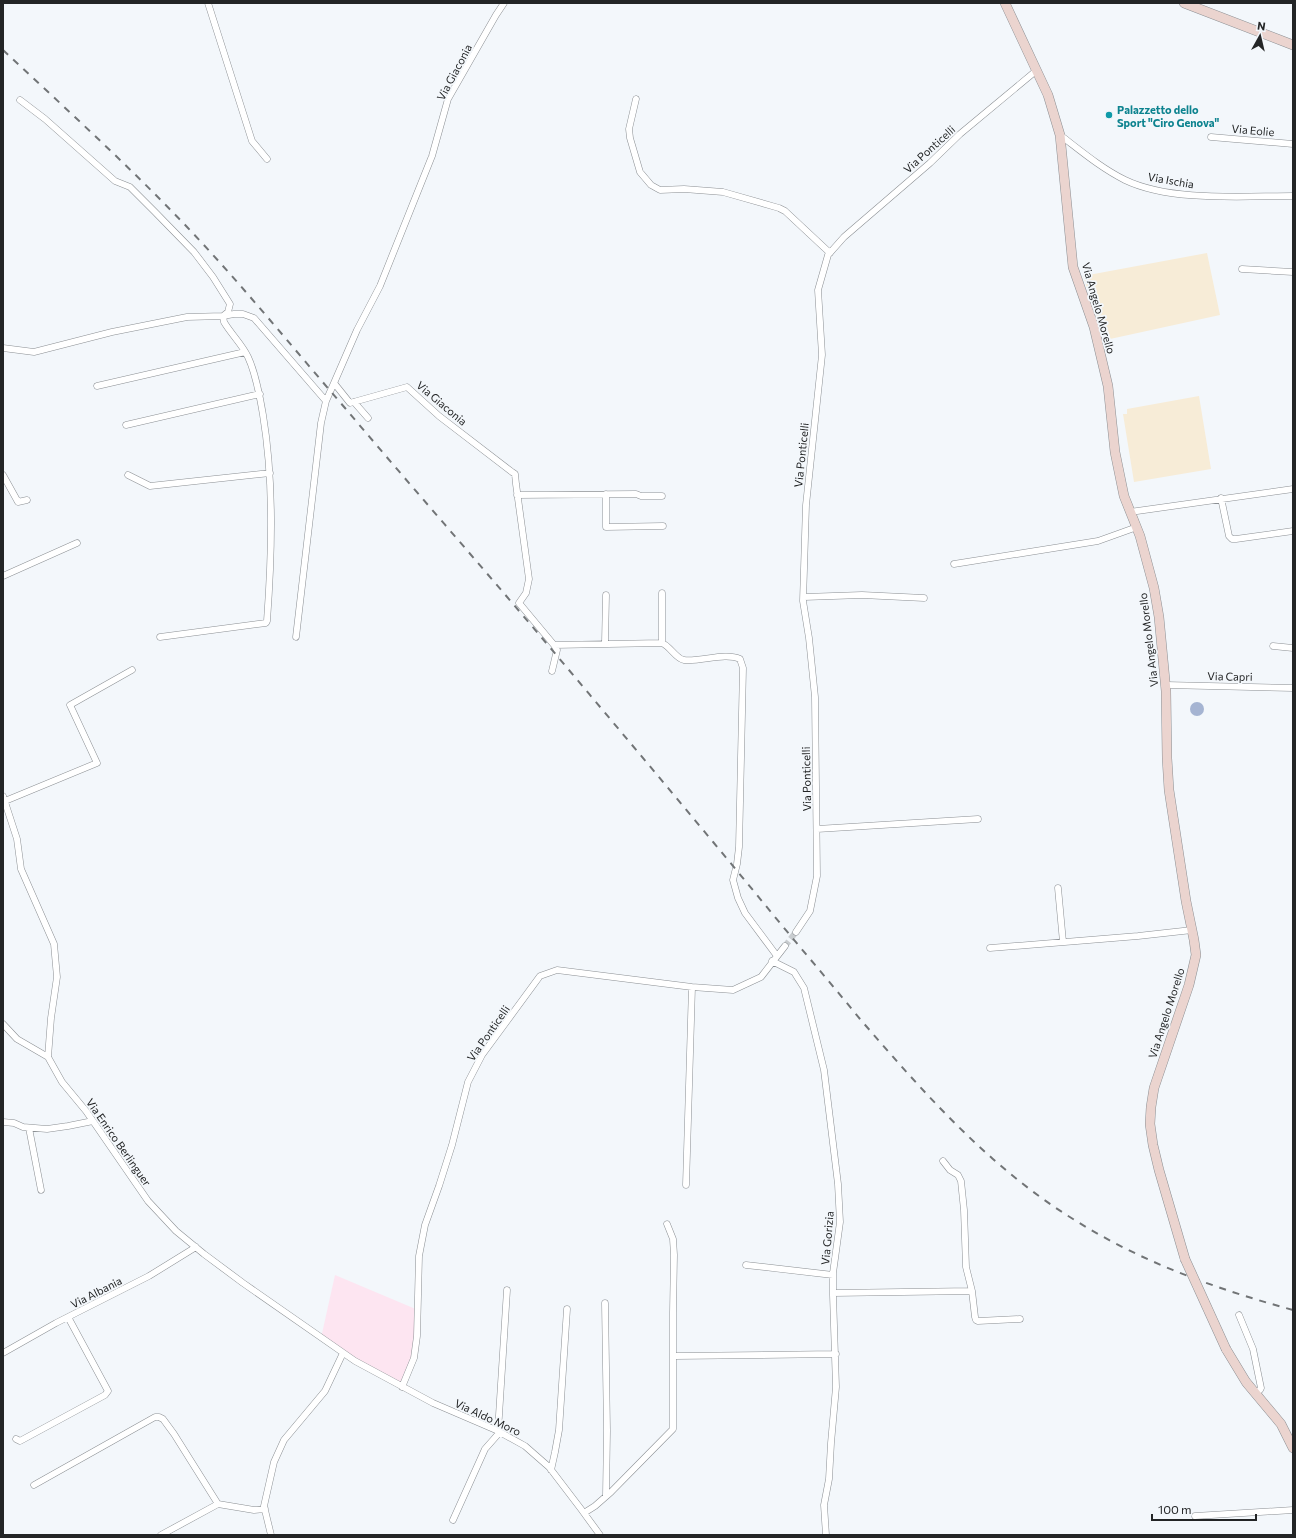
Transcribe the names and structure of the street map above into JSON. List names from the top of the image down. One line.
{"streets":{"street":["Via Giaconia","Via Eolie","Via Ponticelli","Via Ischia","Via Angelo Morello","Via Capri","Via Enrico Berlinguer","Via Gorizia","Via Albania","Via Aldo Moro"]},"crossings":[["Via Ponticelli","Via Angelo Morello"],["Via Ponticelli","Via Enrico Berlinguer"],["Via Ponticelli","Via Gorizia"],["Via Ponticelli","Via Aldo Moro"],["Via Ischia","Via Angelo Morello"],["Via Angelo Morello","Via Capri"],["Via Enrico Berlinguer","Via Albania"],["Via Enrico Berlinguer","Via Aldo Moro"]],"places":["Palazzetto dello Sport \"Ciro Genova\""],"scale_bar":"100 m","north":"top"}
